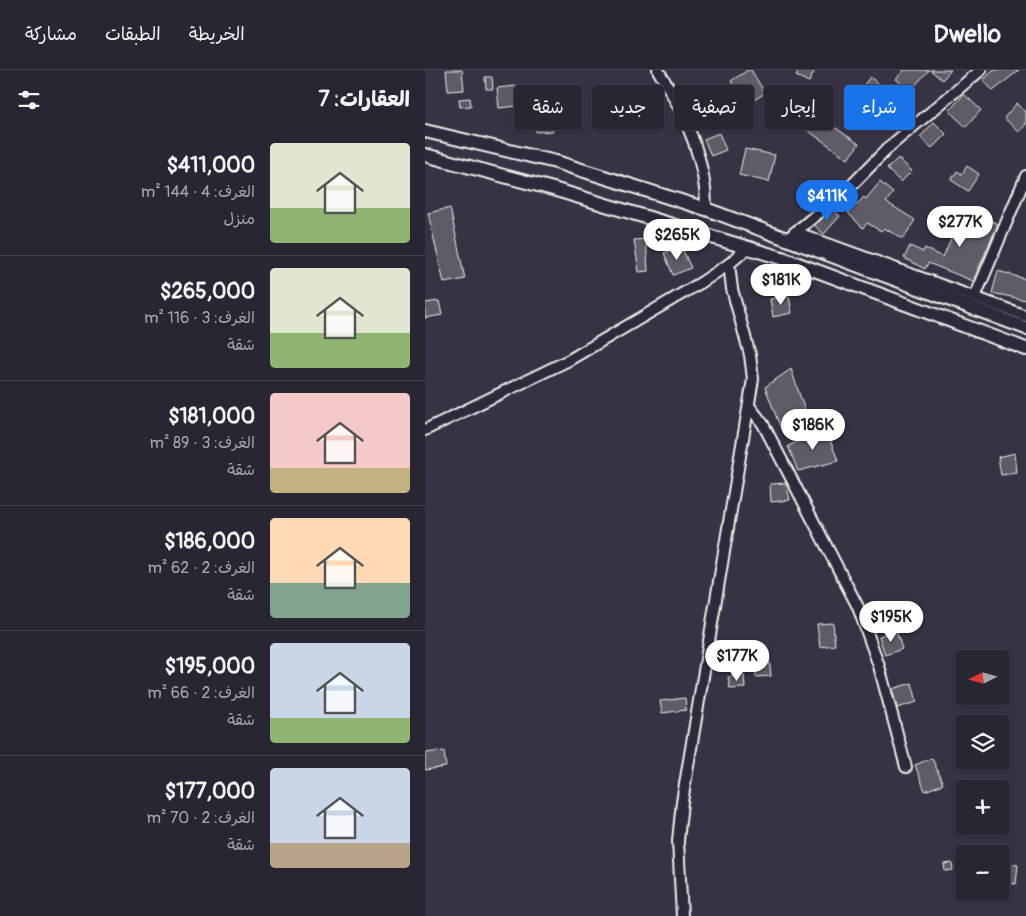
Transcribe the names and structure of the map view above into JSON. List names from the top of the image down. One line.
{"north":"left","page":{"header":"Dwello","nav":["الخريطة","الطبقات","مشاركة"],"heading":"العقارات: 7","chip":["شراء","إيجار","تصفية","جديد","شقة"],"list":[{"name":"$411,000","note":"الغرف: 4 · 144 m² · منزل"},{"name":"$265,000","note":"الغرف: 3 · 116 m² · شقة"},{"name":"$181,000","note":"الغرف: 3 · 89 m² · شقة"},{"name":"$186,000","note":"الغرف: 2 · 62 m² · شقة"},{"name":"$195,000","note":"الغرف: 2 · 66 m² · شقة"},{"name":"$177,000","note":"الغرف: 2 · 70 m² · شقة"}],"price":["$411K","$277K","$265K","$181K","$186K","$195K","$177K"],"map_buttons":["+","−"]}}
